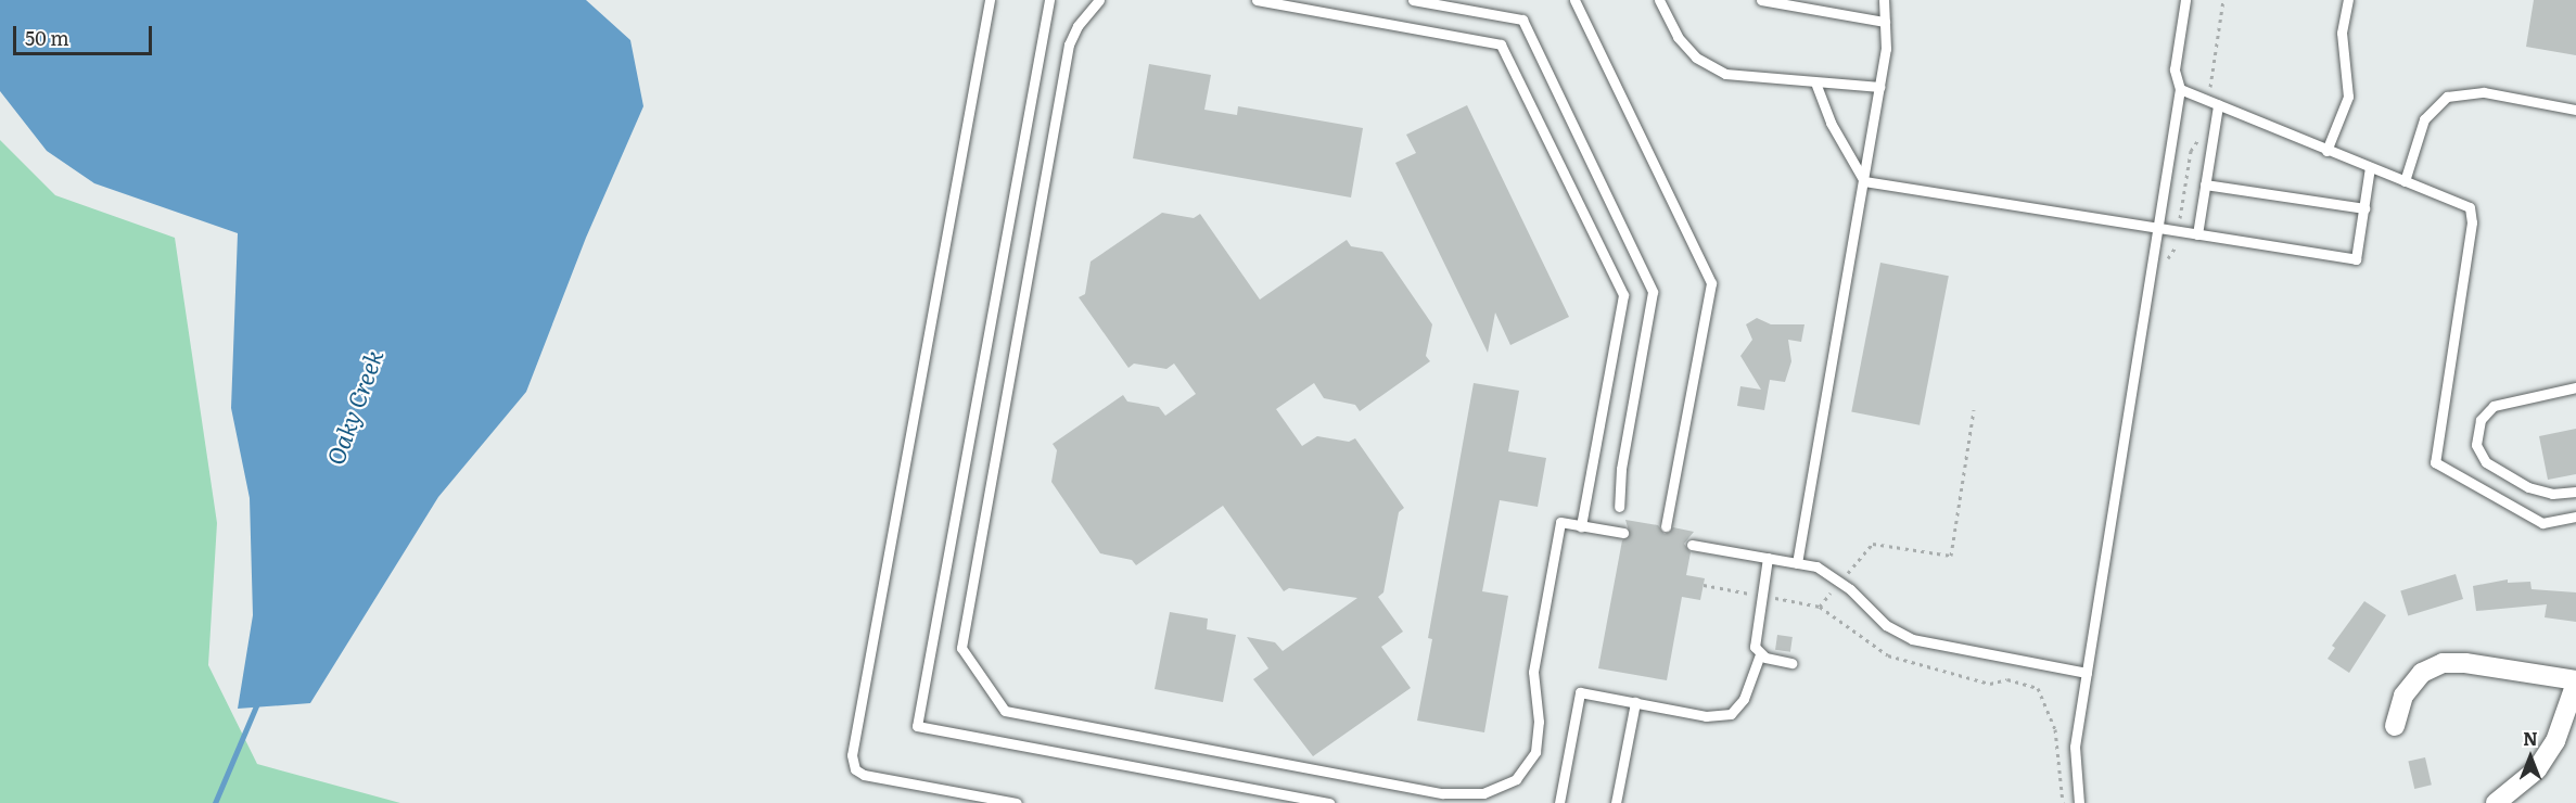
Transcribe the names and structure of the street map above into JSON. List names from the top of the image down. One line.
{"water":["Oaky Creek"],"scale_bar":"50 m","north":"top"}
